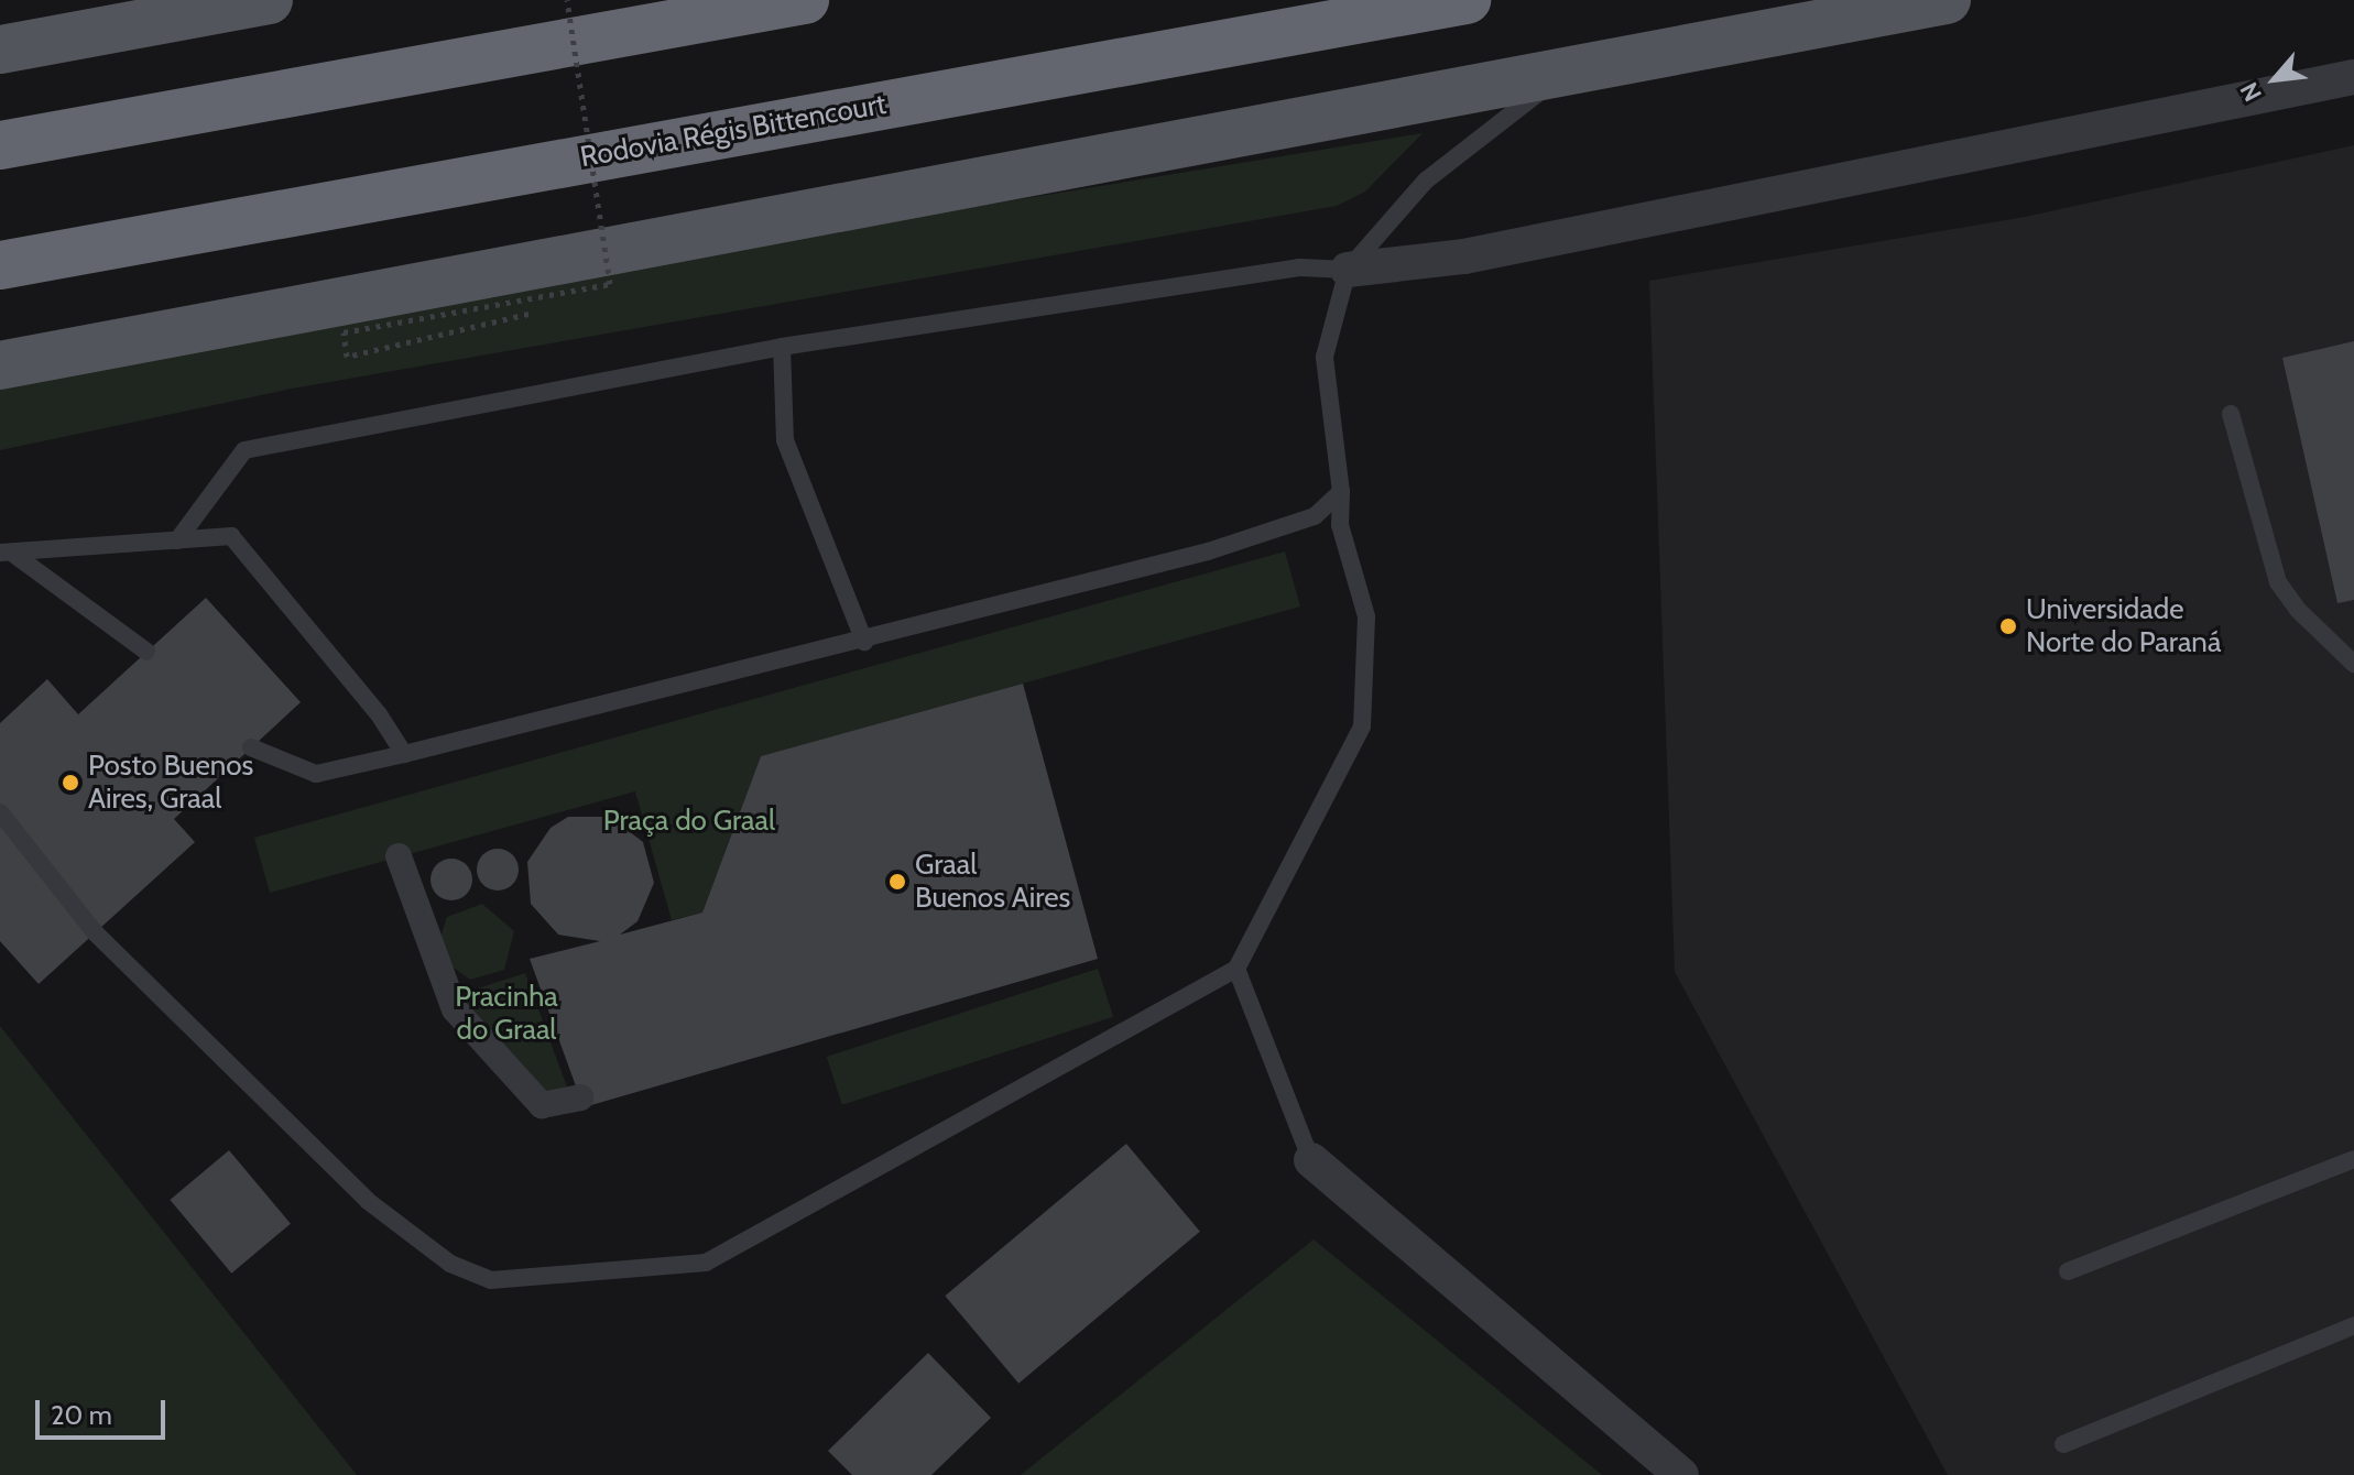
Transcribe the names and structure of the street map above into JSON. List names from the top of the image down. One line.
{"streets":{"highway":["Rodovia Régis Bittencourt"]},"parks":["Praça do Graal","Pracinha do Graal"],"places":["Universidade Norte do Paraná","Posto Buenos Aires, Graal","Graal Buenos Aires"],"scale_bar":"20 m","north":"bottom left"}
